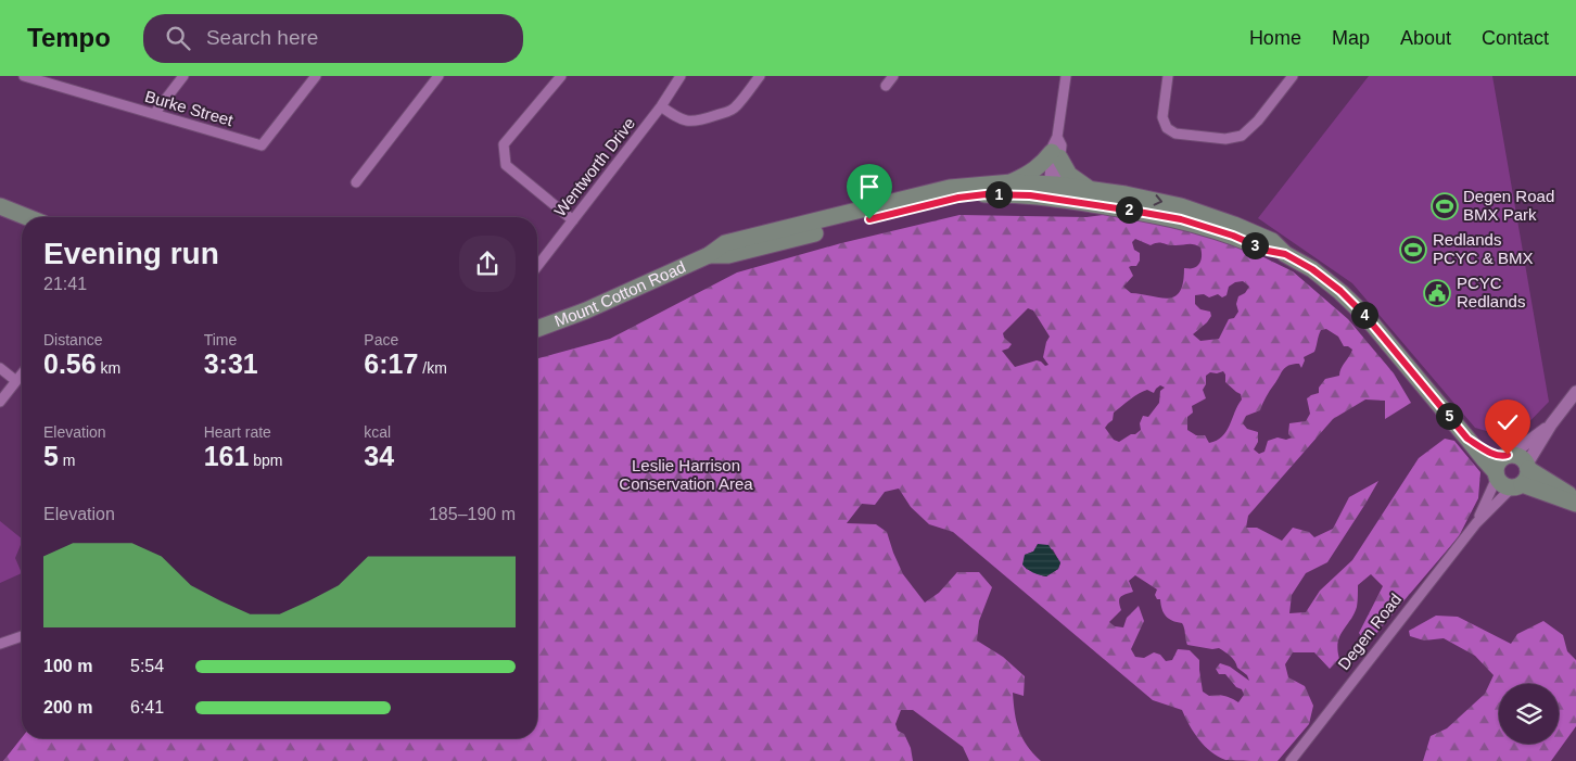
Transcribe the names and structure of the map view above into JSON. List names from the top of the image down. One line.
{"streets":{"main road":["Mount Cotton Road"],"street":["Burke Street","Wentworth Drive","Degen Road"]},"crossings":[["Mount Cotton Road","Degen Road"]],"parks":["Leslie Harrison Conservation Area"],"places":{"sports":["Degen Road BMX Park","Redlands PCYC & BMX"],"public building":["PCYC Redlands"]},"page":{"header":"Tempo","search":"Search here","nav":["Home","Map","About","Contact"],"pins":["1","2","3","4","5"],"heading":["Evening run","21:41"],"stats":[["Distance","0.56 km"],["Time","3:31"],["Pace","6:17 /km"],["Elevation","5 m"],["Heart rate","161 bpm"],["kcal","34"]],"chart":["Elevation","185–190 m"],"list":[{"name":"100 m","note":"5:54"},{"name":"200 m","note":"6:41"}]}}
